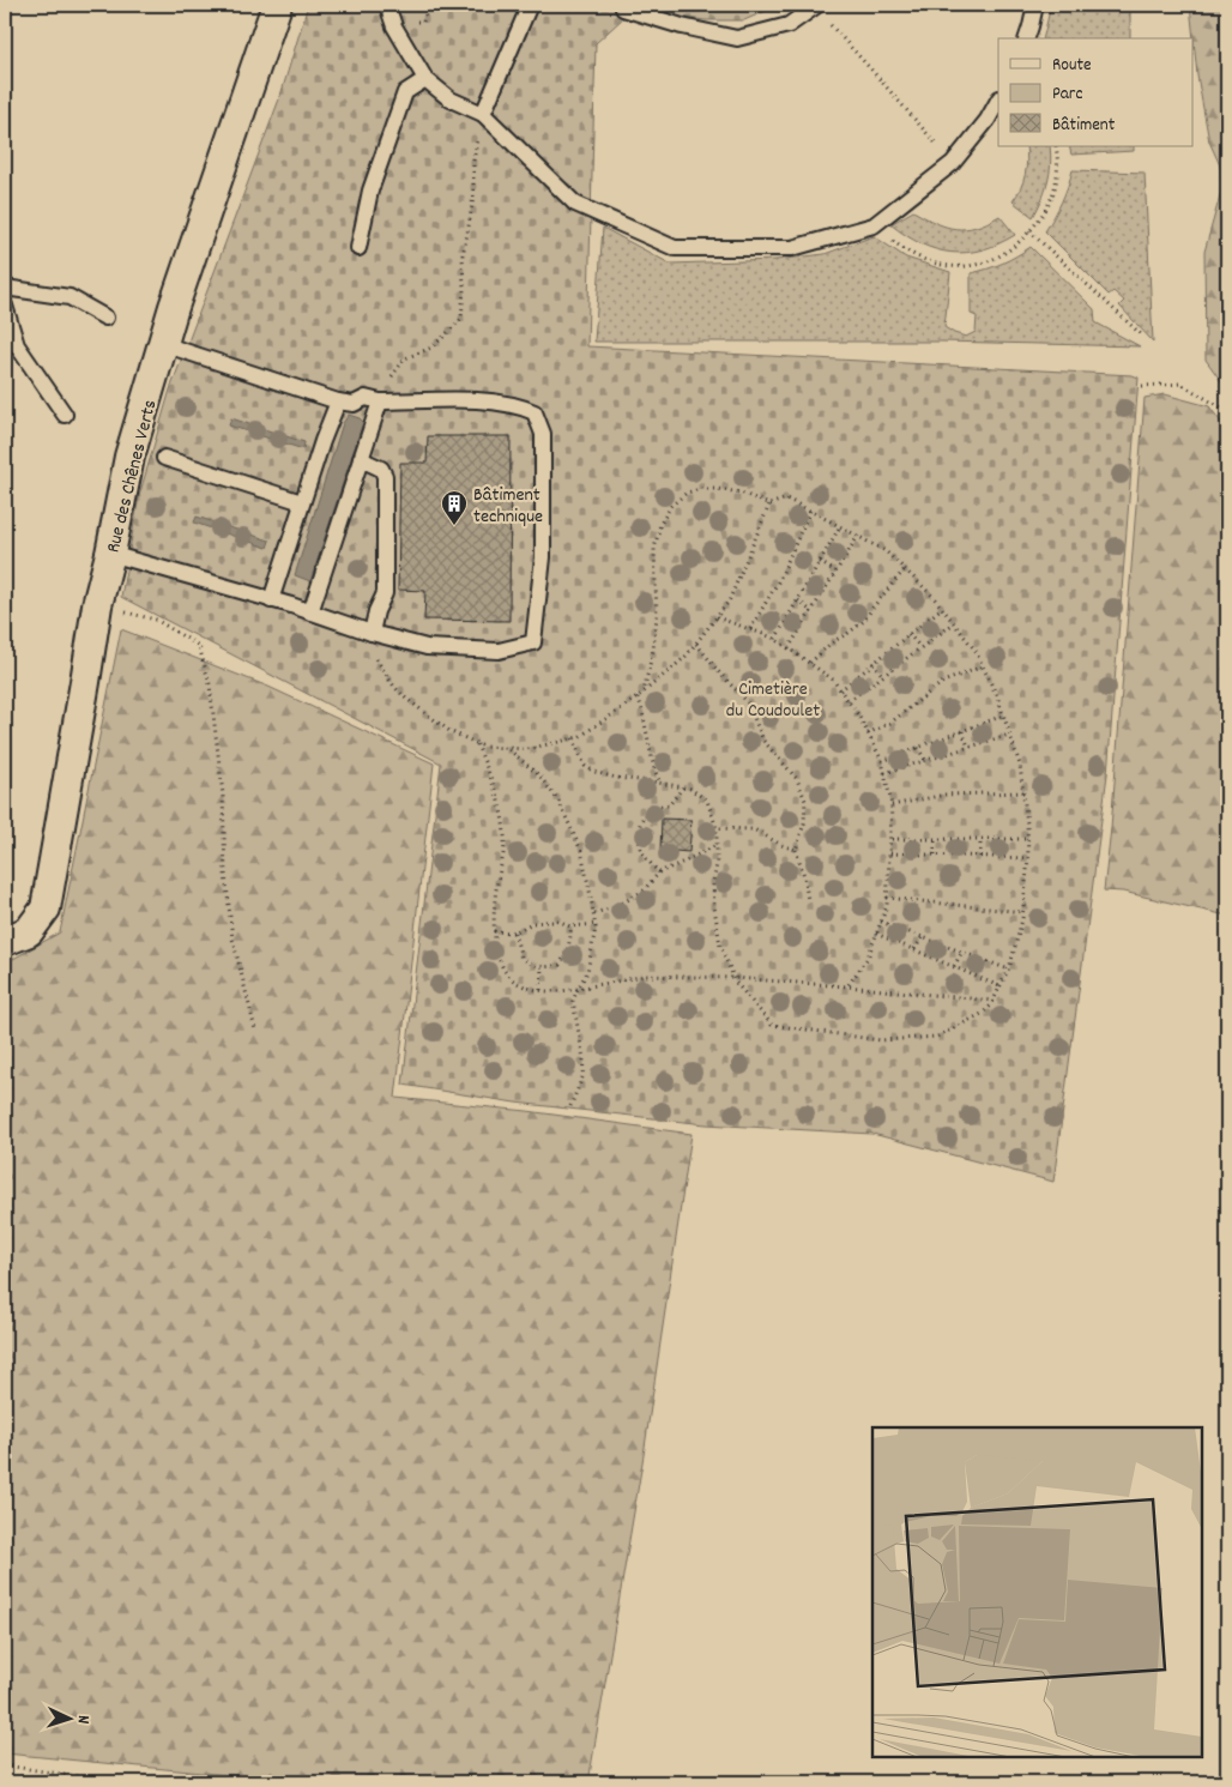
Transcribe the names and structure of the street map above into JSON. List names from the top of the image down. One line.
{"streets":{"street":["Rue des Chênes Verts"]},"parks":["Cimetière du Coudoulet"],"places":{"building":["Bâtiment technique"]},"legend":["Route","Parc","Bâtiment"],"north":"right"}
